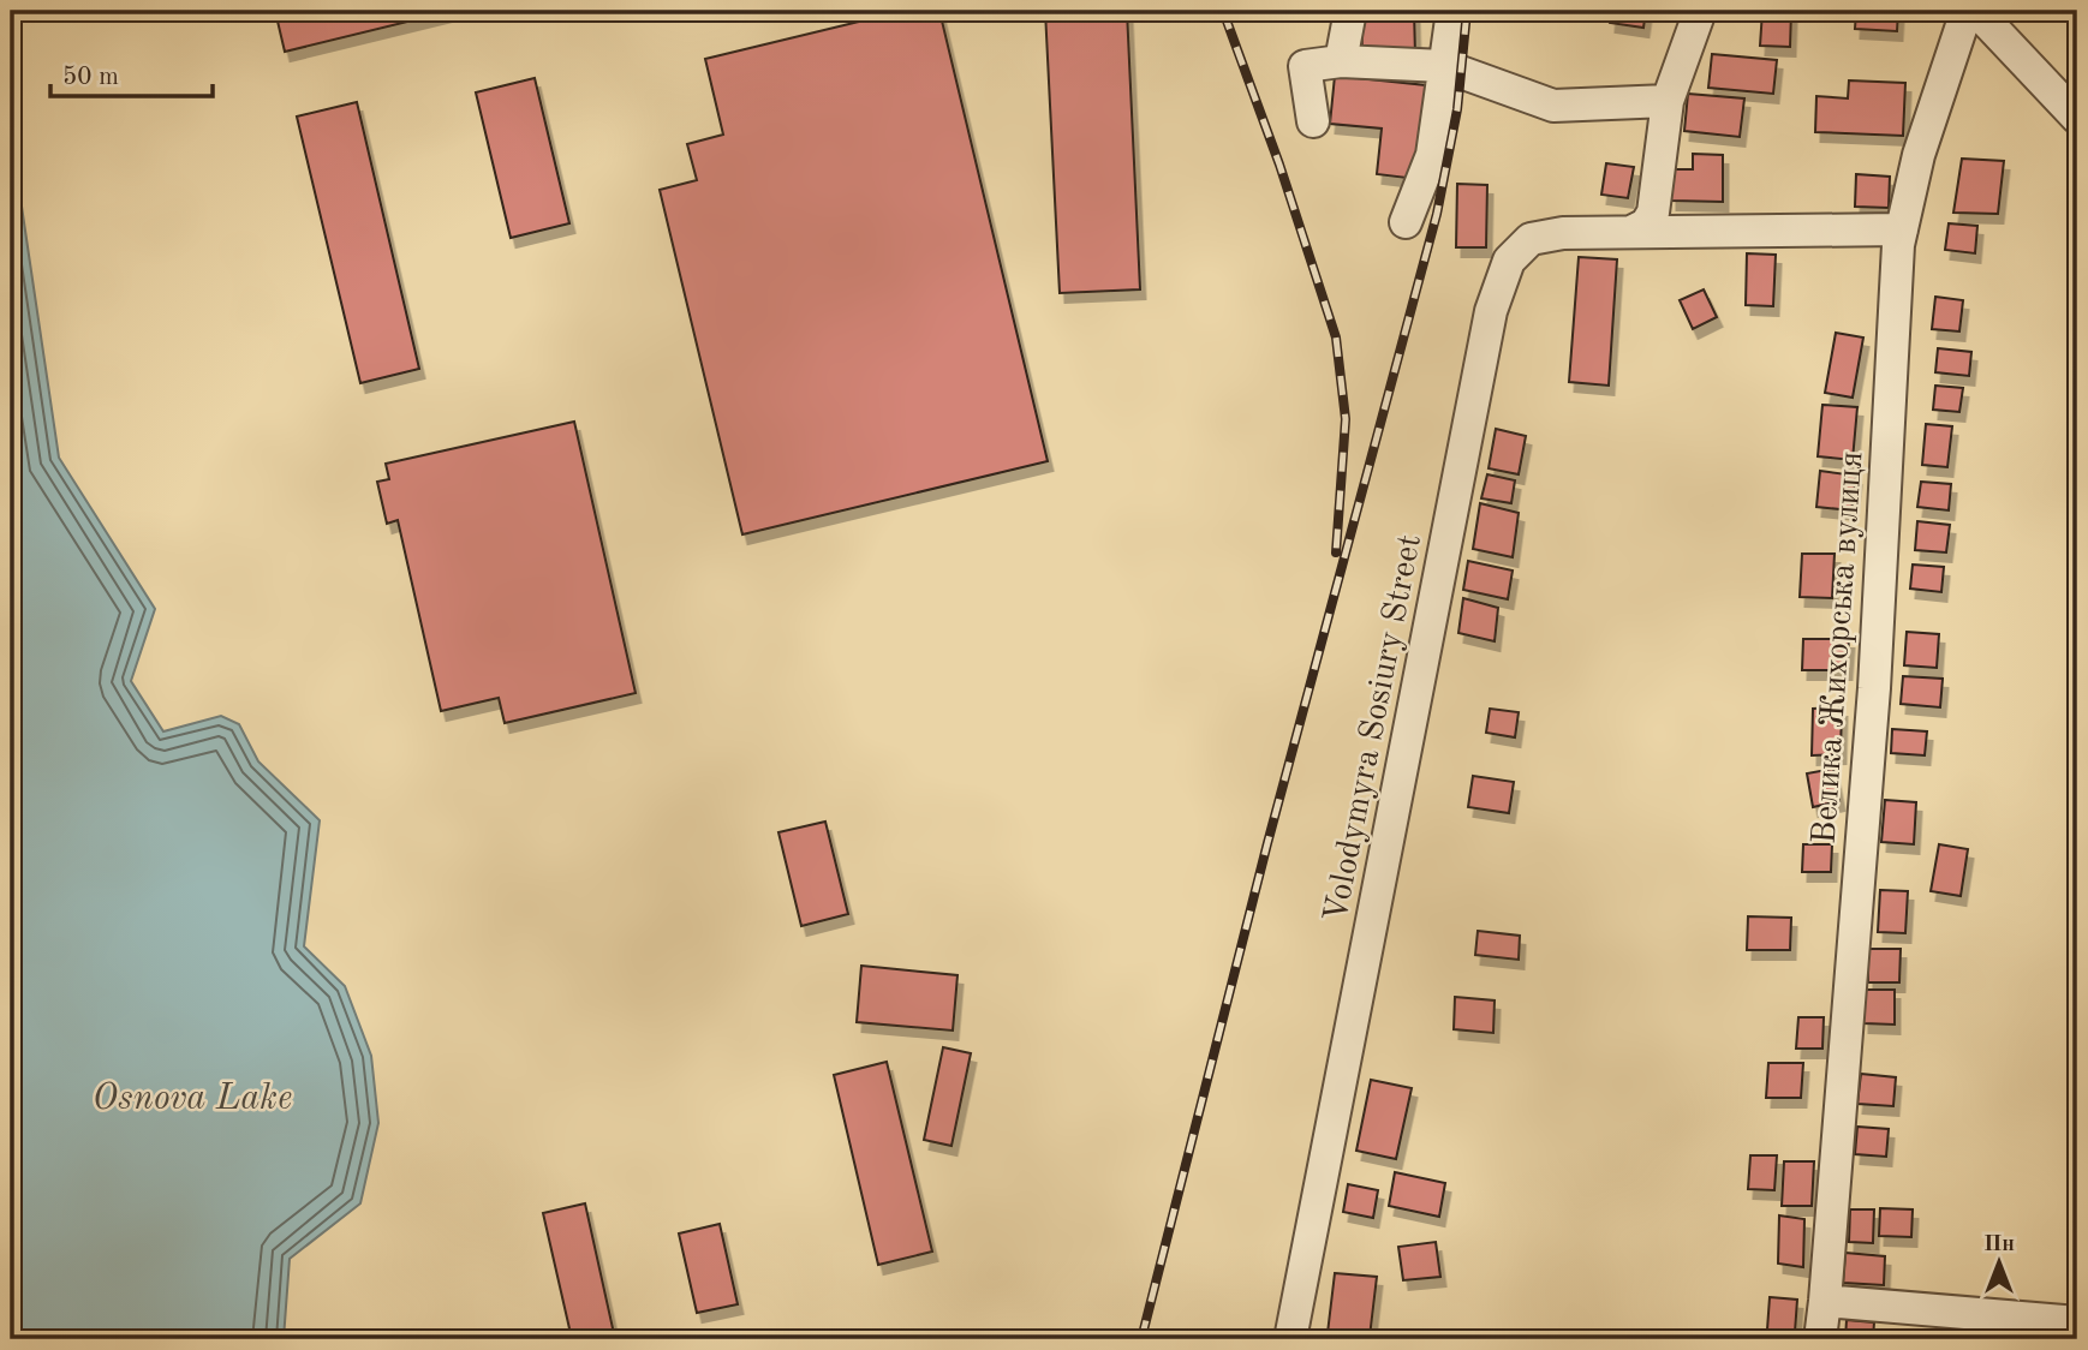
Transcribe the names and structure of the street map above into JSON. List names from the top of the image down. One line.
{"streets":{"street":["Велика Жихорська вулиця","Volodymyra Sosiury Street"]},"water":["Osnova Lake"],"scale_bar":"50 m","north":"top"}
